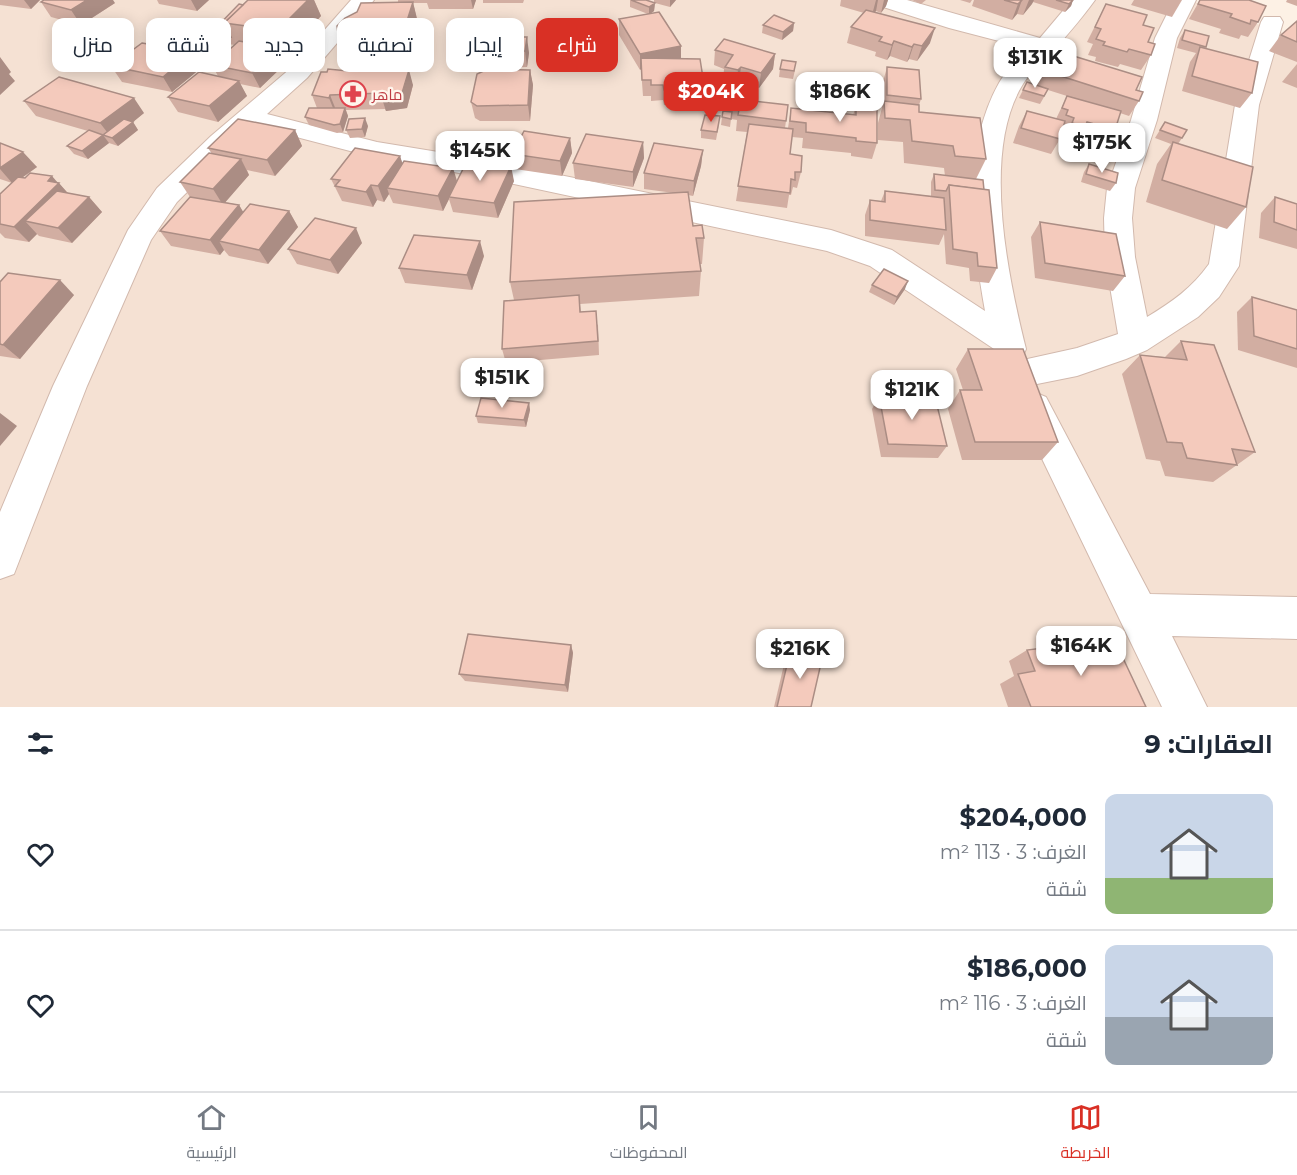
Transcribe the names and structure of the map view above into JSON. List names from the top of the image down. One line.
{"places":{"pharmacy":["ماهر"]},"page":{"chip":["شراء","إيجار","تصفية","جديد","شقة","منزل"],"price":["$131K","$204K","$186K","$175K","$145K","$151K","$121K","$164K","$216K"],"heading":"العقارات: 9","list":[{"name":"$204,000","note":"الغرف: 3 · 113 m² · شقة"},{"name":"$186,000","note":"الغرف: 3 · 116 m² · شقة"}],"tabs":["الخريطة","المحفوظات","الرئيسية"]}}
